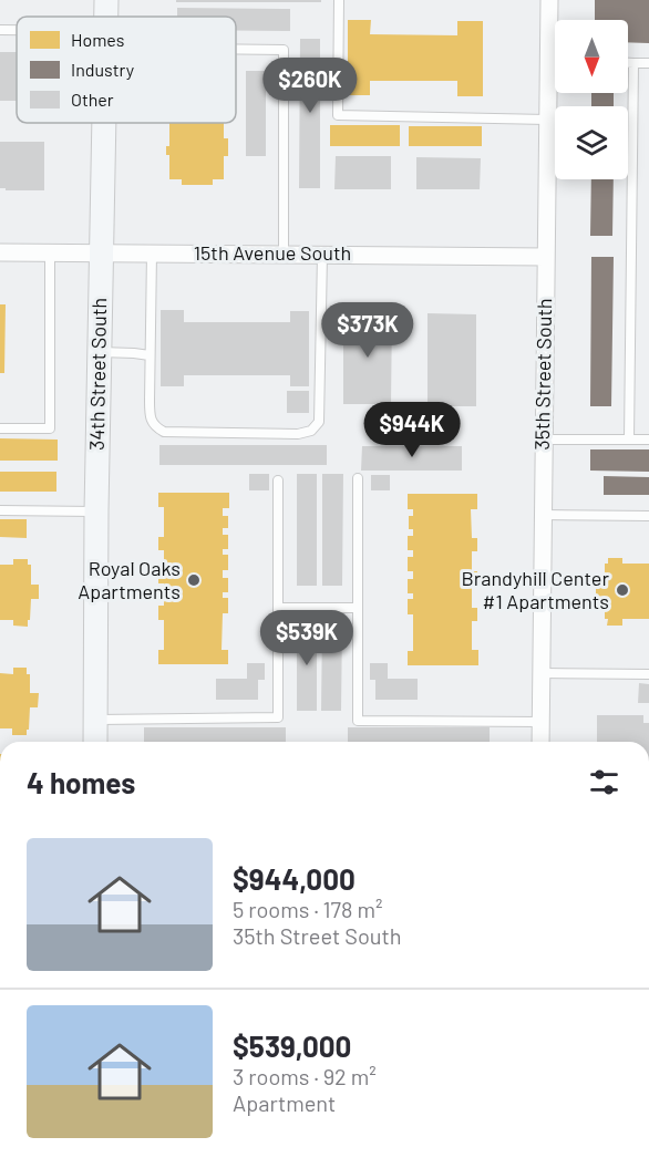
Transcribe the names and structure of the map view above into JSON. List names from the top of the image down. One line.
{"streets":{"street":["15th Avenue South","34th Street South","35th Street South"]},"crossings":[["15th Avenue South","34th Street South"],["15th Avenue South","35th Street South"]],"places":["Royal Oaks Apartments","Brandyhill Center #1 Apartments"],"legend":["Homes","Industry","Other"],"north":"bottom","page":{"price":["$260K","$373K","$944K","$539K"],"heading":"4 homes","list":[{"name":"$944,000","note":"5 rooms · 178 m² · 35th Street South"},{"name":"$539,000","note":"3 rooms · 92 m² · Apartment"}]}}
